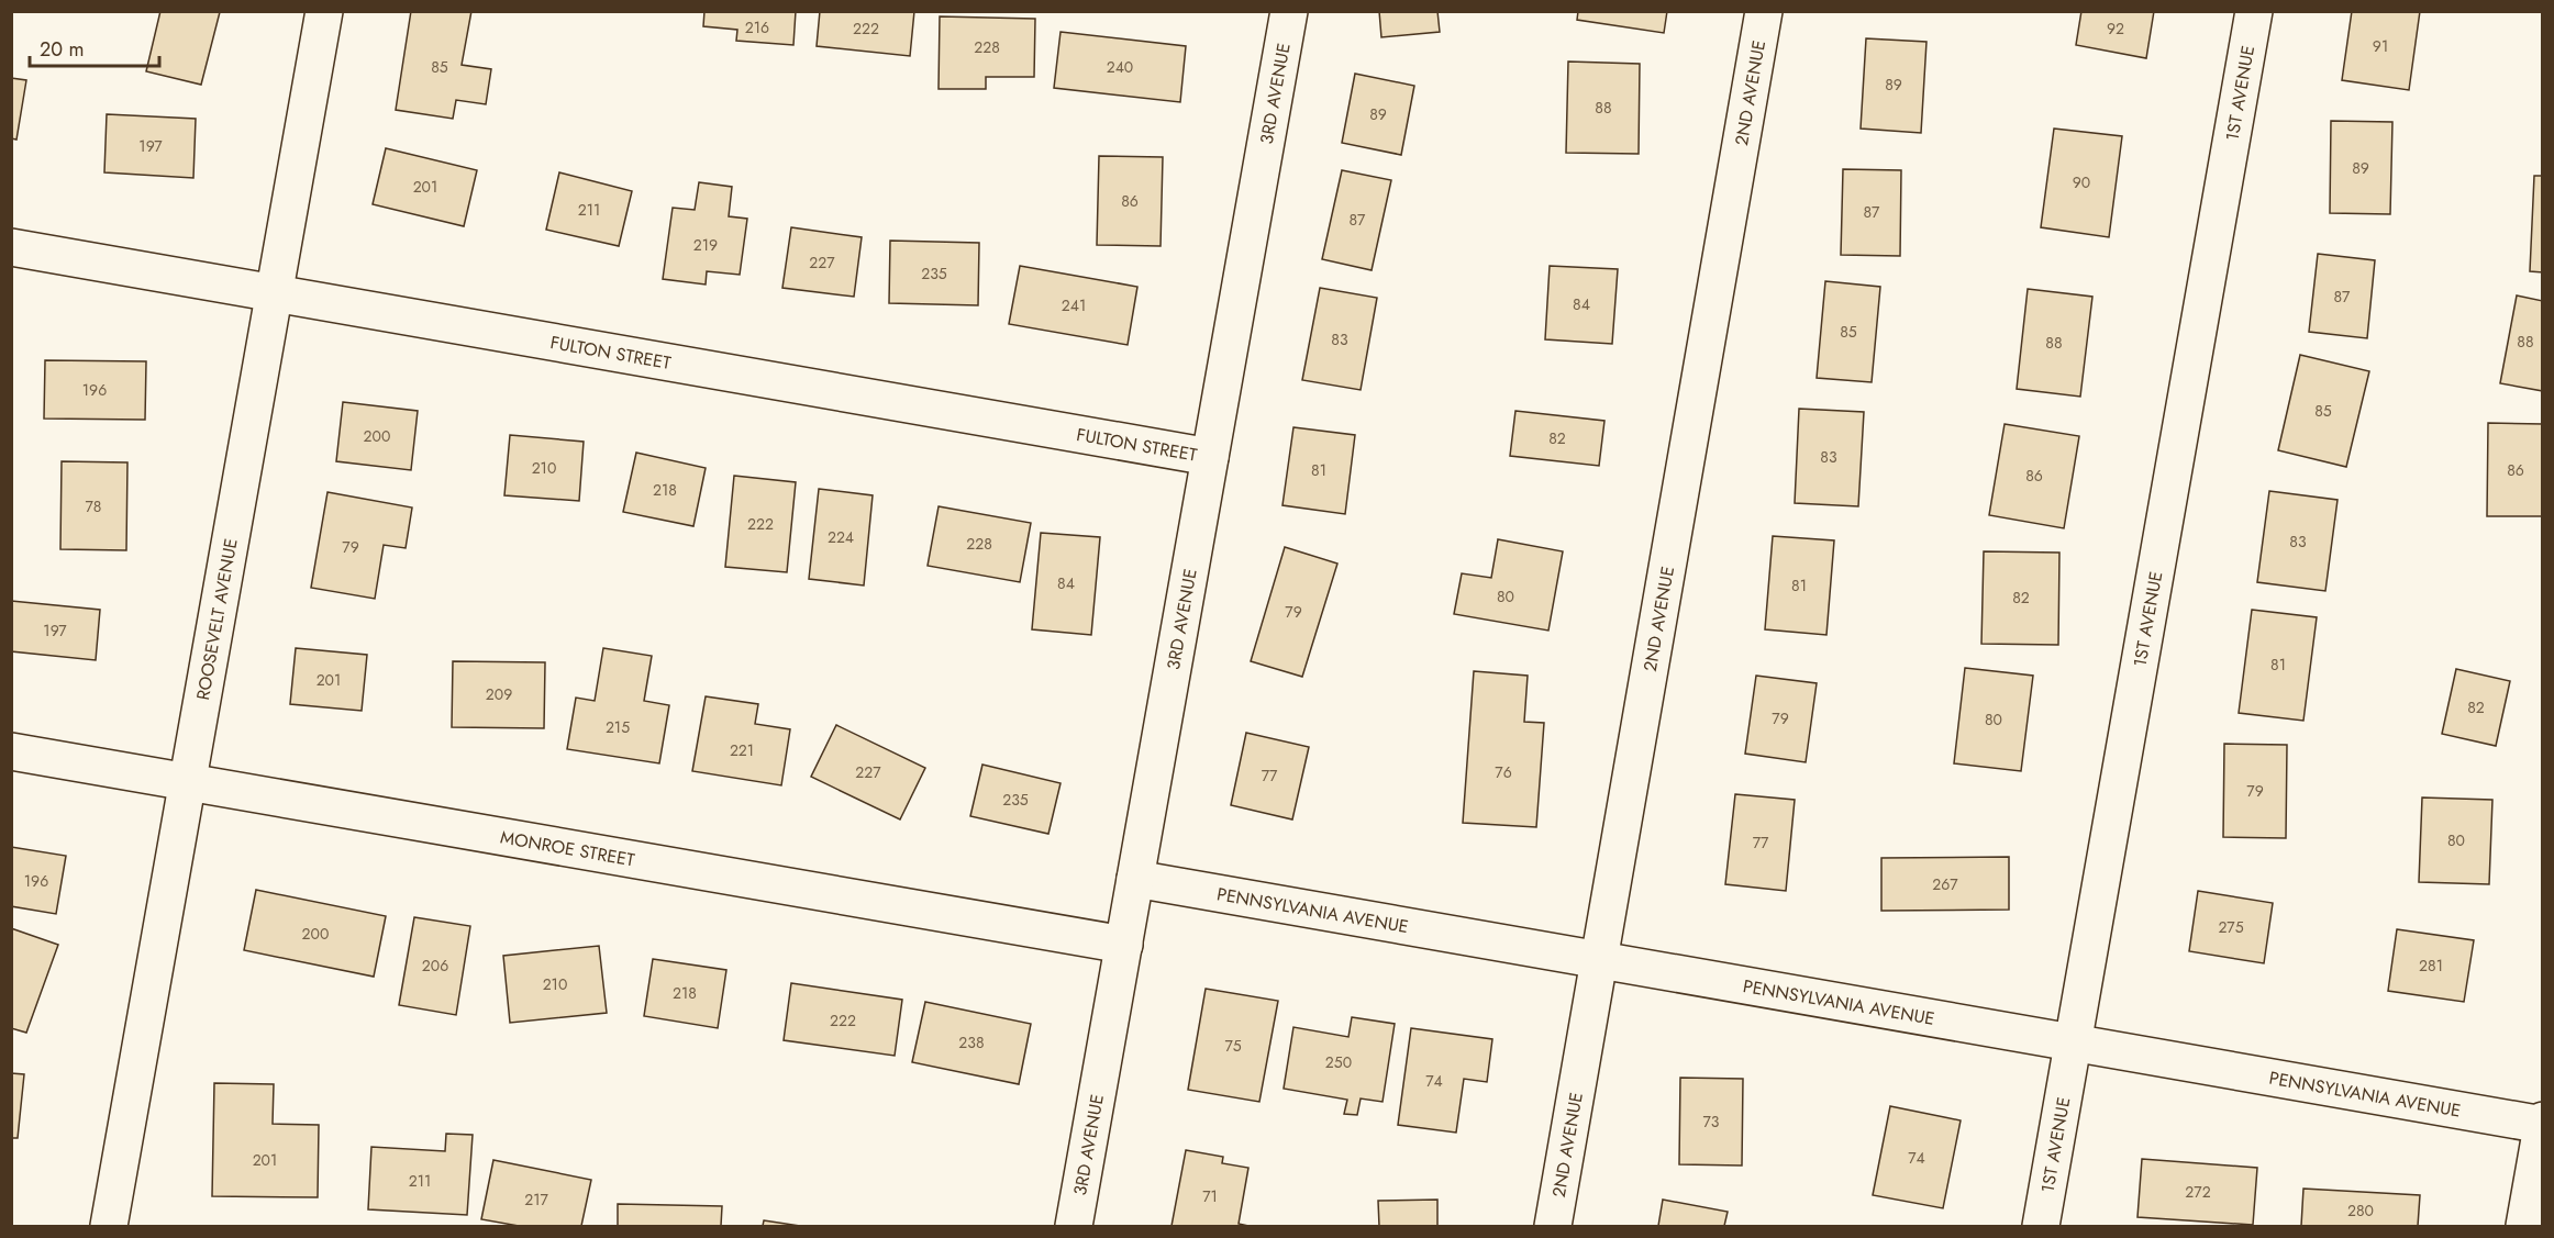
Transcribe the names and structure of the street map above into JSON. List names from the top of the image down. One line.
{"streets":{"street":["3RD AVENUE","2ND AVENUE","1ST AVENUE","FULTON STREET","ROOSEVELT AVENUE","MONROE STREET","PENNSYLVANIA AVENUE"]},"crossings":[["3RD AVENUE","FULTON STREET"],["3RD AVENUE","MONROE STREET"],["3RD AVENUE","PENNSYLVANIA AVENUE"],["2ND AVENUE","PENNSYLVANIA AVENUE"],["1ST AVENUE","PENNSYLVANIA AVENUE"],["FULTON STREET","ROOSEVELT AVENUE"],["ROOSEVELT AVENUE","MONROE STREET"]],"house_numbers":["216","222","92","91","228","85","240","89","88","89","197","89","90","201","86","211","87","87","219","227","235","87","84","241","85","83","88","88","196","85","200","82","83","210","81","86","86","218","78","222","224","83","228","79","84","81","80","82","79","197","81","201","209","82","79","80","215","221","227","76","77","79","235","80","77","196","267","275","200","206","281","210","218","222","238","75","250","74","73","74","201","211","272","71","217","280"],"scale_bar":"20 m"}
